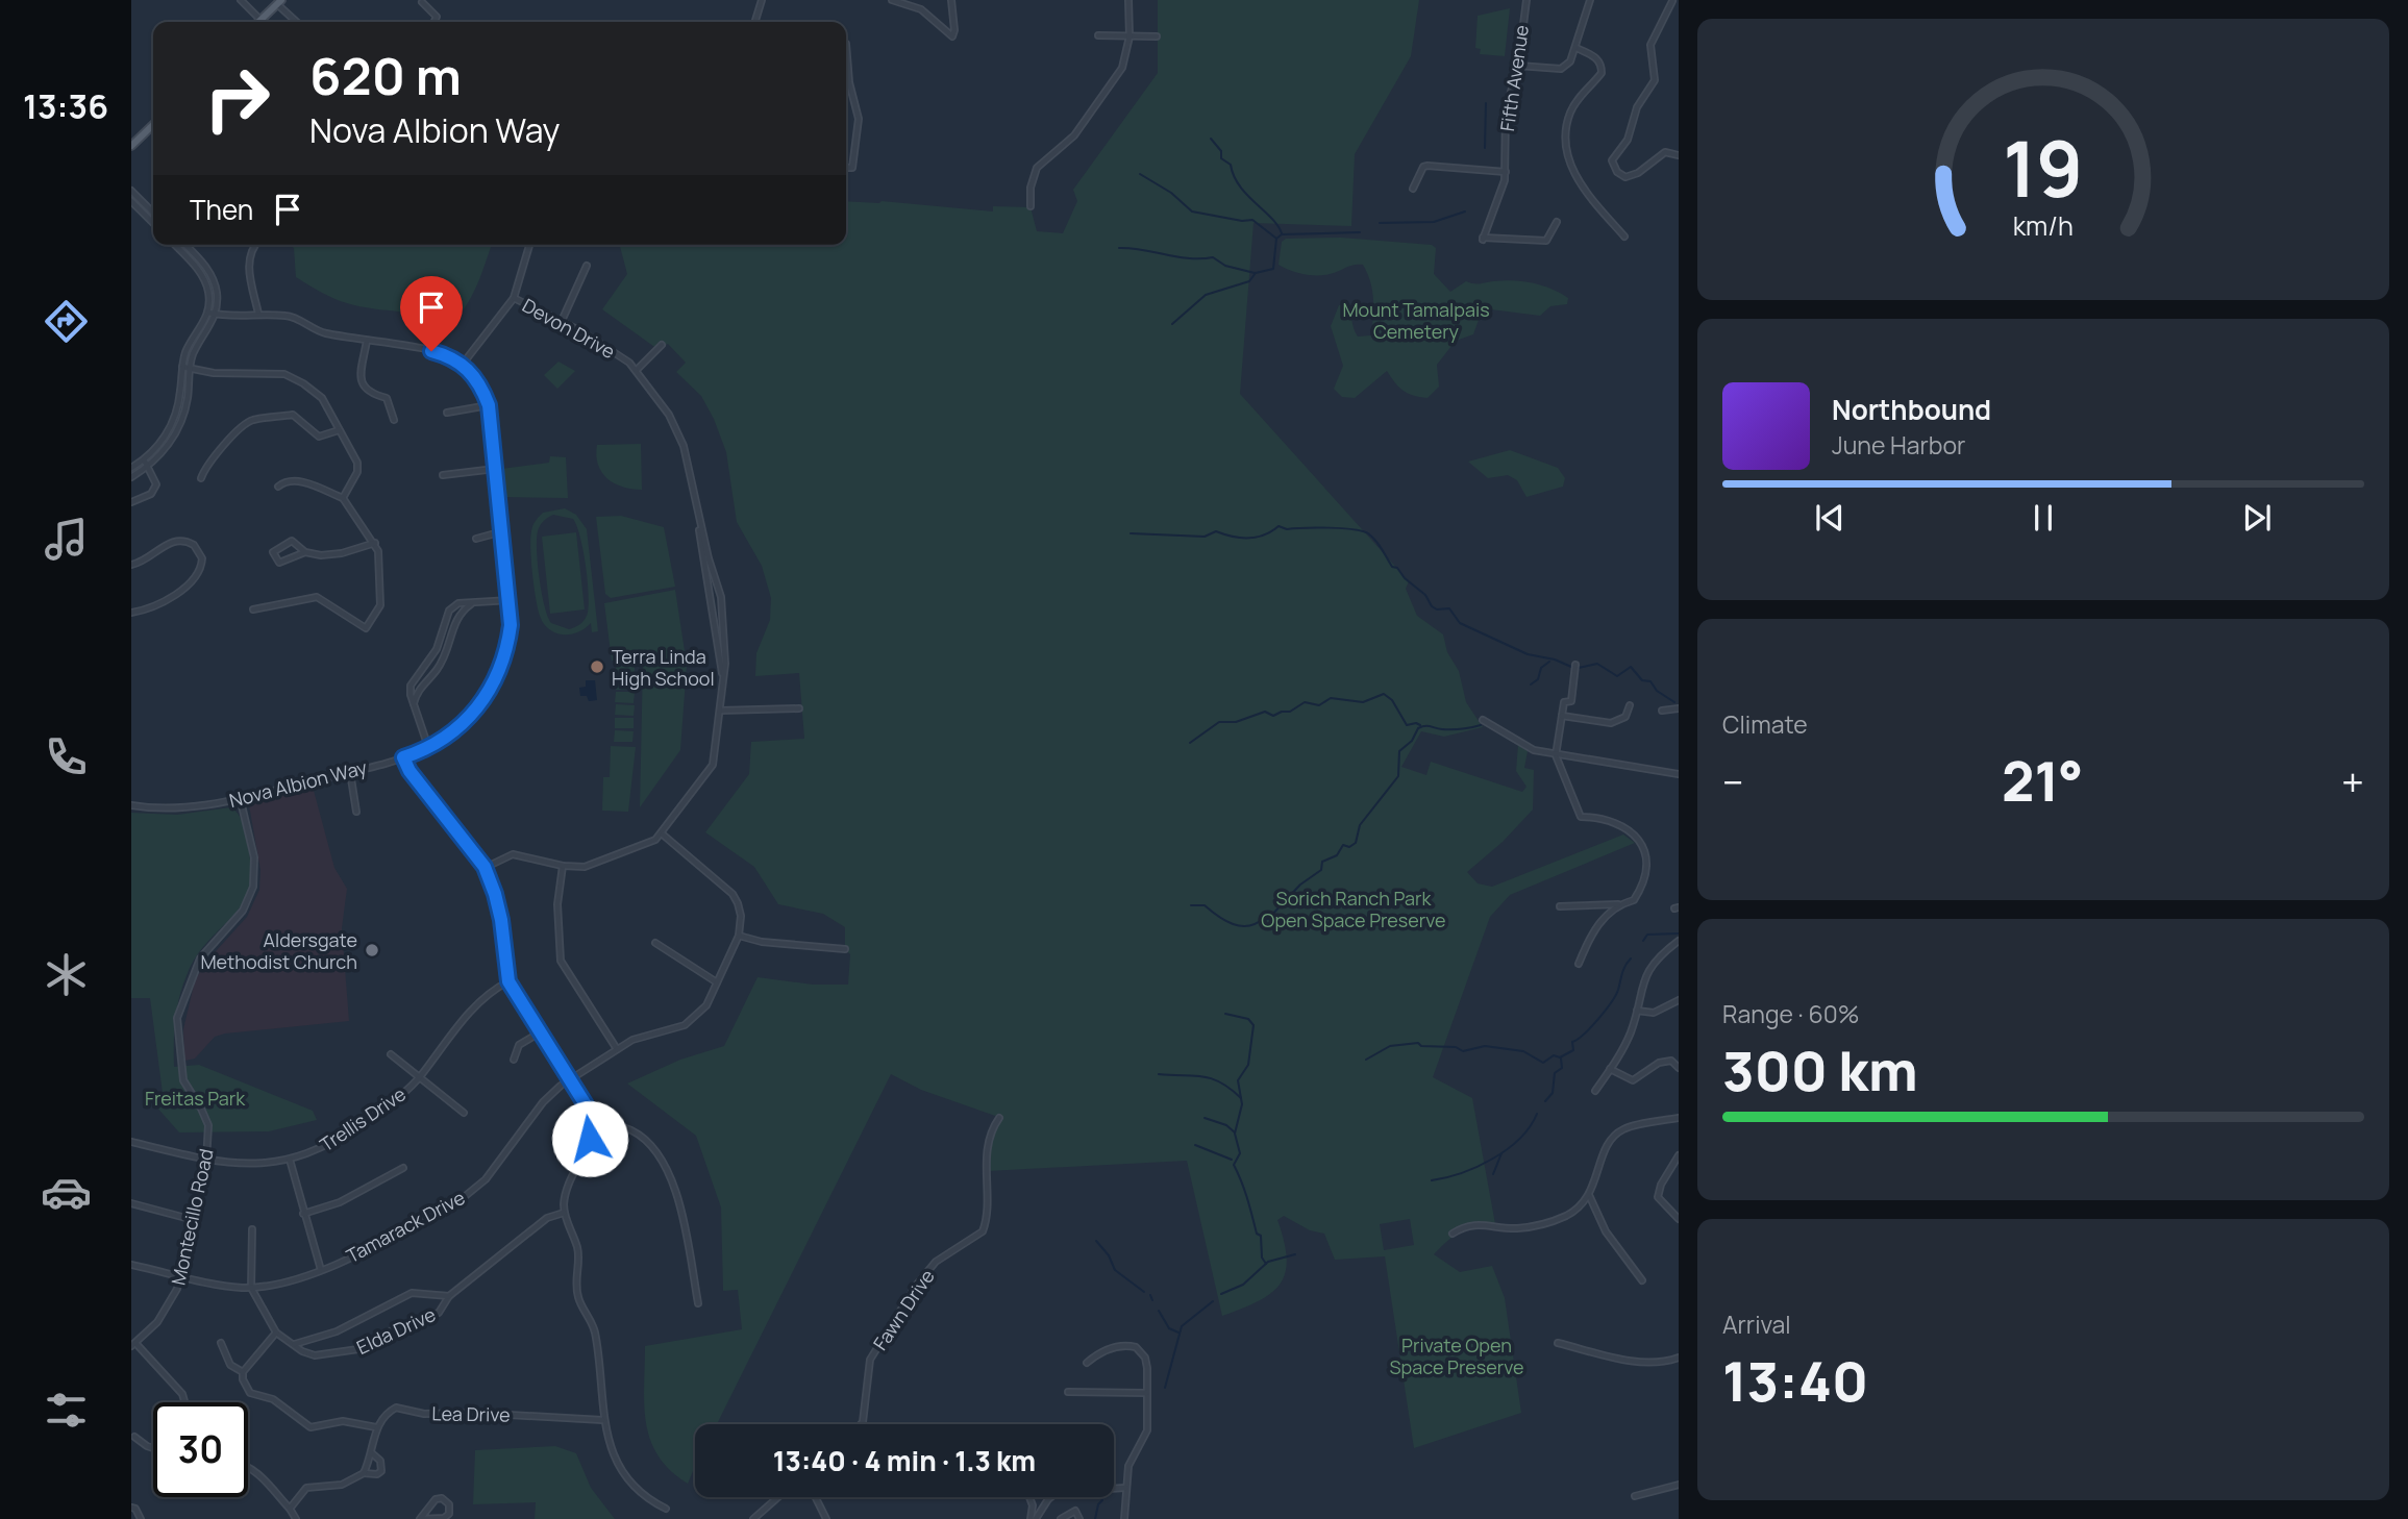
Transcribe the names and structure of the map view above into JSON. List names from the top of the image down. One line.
{"streets":{"street":["Fifth Avenue","Devon Drive","Nova Albion Way","Trellis Drive","Montecillo Road","Tamarack Drive","Fawn Drive","Elda Drive","Lea Drive"]},"crossings":[["Devon Drive","Tamarack Drive"],["Nova Albion Way","Montecillo Road"],["Trellis Drive","Montecillo Road"],["Montecillo Road","Tamarack Drive"],["Tamarack Drive","Elda Drive"]],"parks":["Mount Tamalpais Cemetery","Sorich Ranch Park Open Space Preserve","Freitas Park","Private Open Space Preserve"],"places":["Terra Linda High School","Aldersgate Methodist Church"],"page":{"tabs":"13:36","turn":["620 m","Nova Albion Way"],"then":"Then","song":["Northbound","June Harbor"],"tile":["Climate",["Range · 60%","300 km"],["Arrival","13:40"]],"heat":["−","21°","+"],"limit":"30","trip":"13:40 · 4 min · 1.3 km","gauge":["19","km/h"]}}
